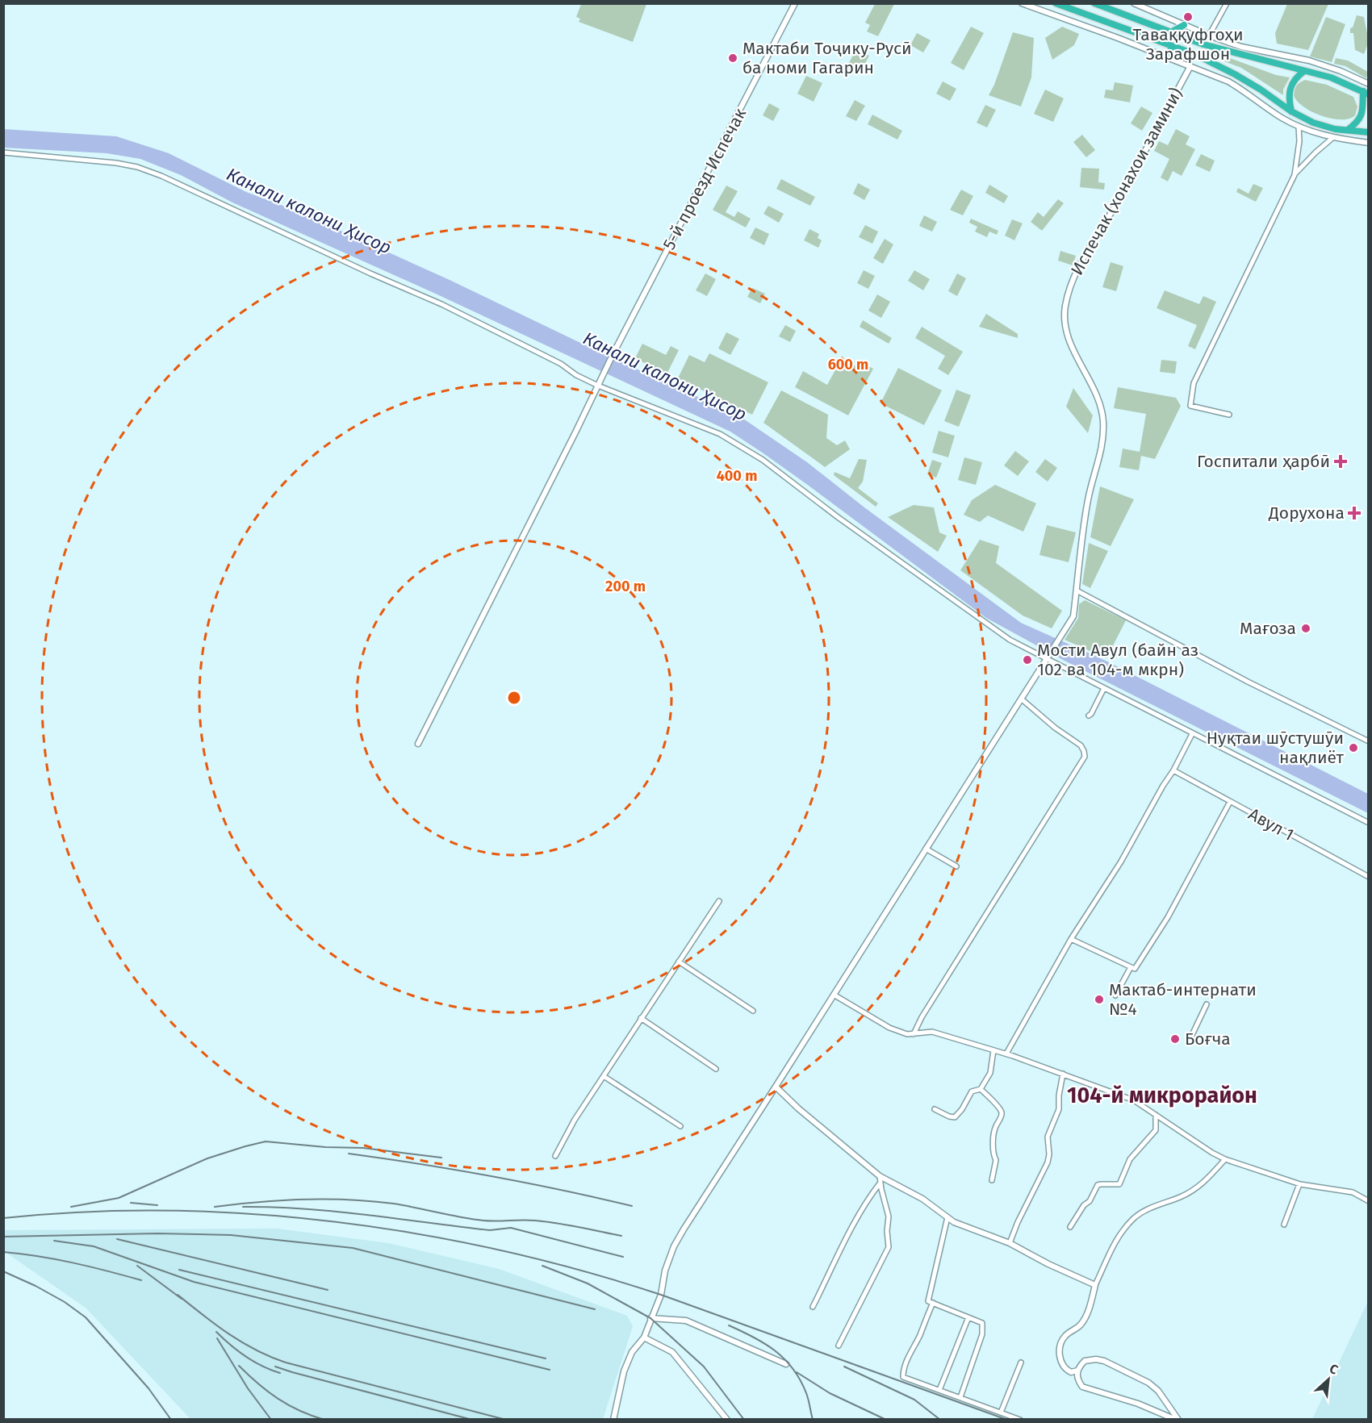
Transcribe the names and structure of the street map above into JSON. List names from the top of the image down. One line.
{"streets":{"street":["5-й проезд Испечак","Испечак (хонахои замини)","Авул 1"]},"districts":["104-й микрорайон"],"water":["Канали калони Ҳисор"],"places":{"other":["Таваққуфгоҳи Зарафшон","Мактаби Тоҷику-Русӣ ба номи Гагарин","Мағоза","Мости Авул (байн аз 102 ва 104-м мкрн)","Нуқтаи шӯстушӯи нақлиёт","Мактаб-интернати №4","Боғча"],"health":["Госпитали ҳарбӣ","Дорухона"]},"north":"top right","rings":["600 m","400 m","200 m"]}
